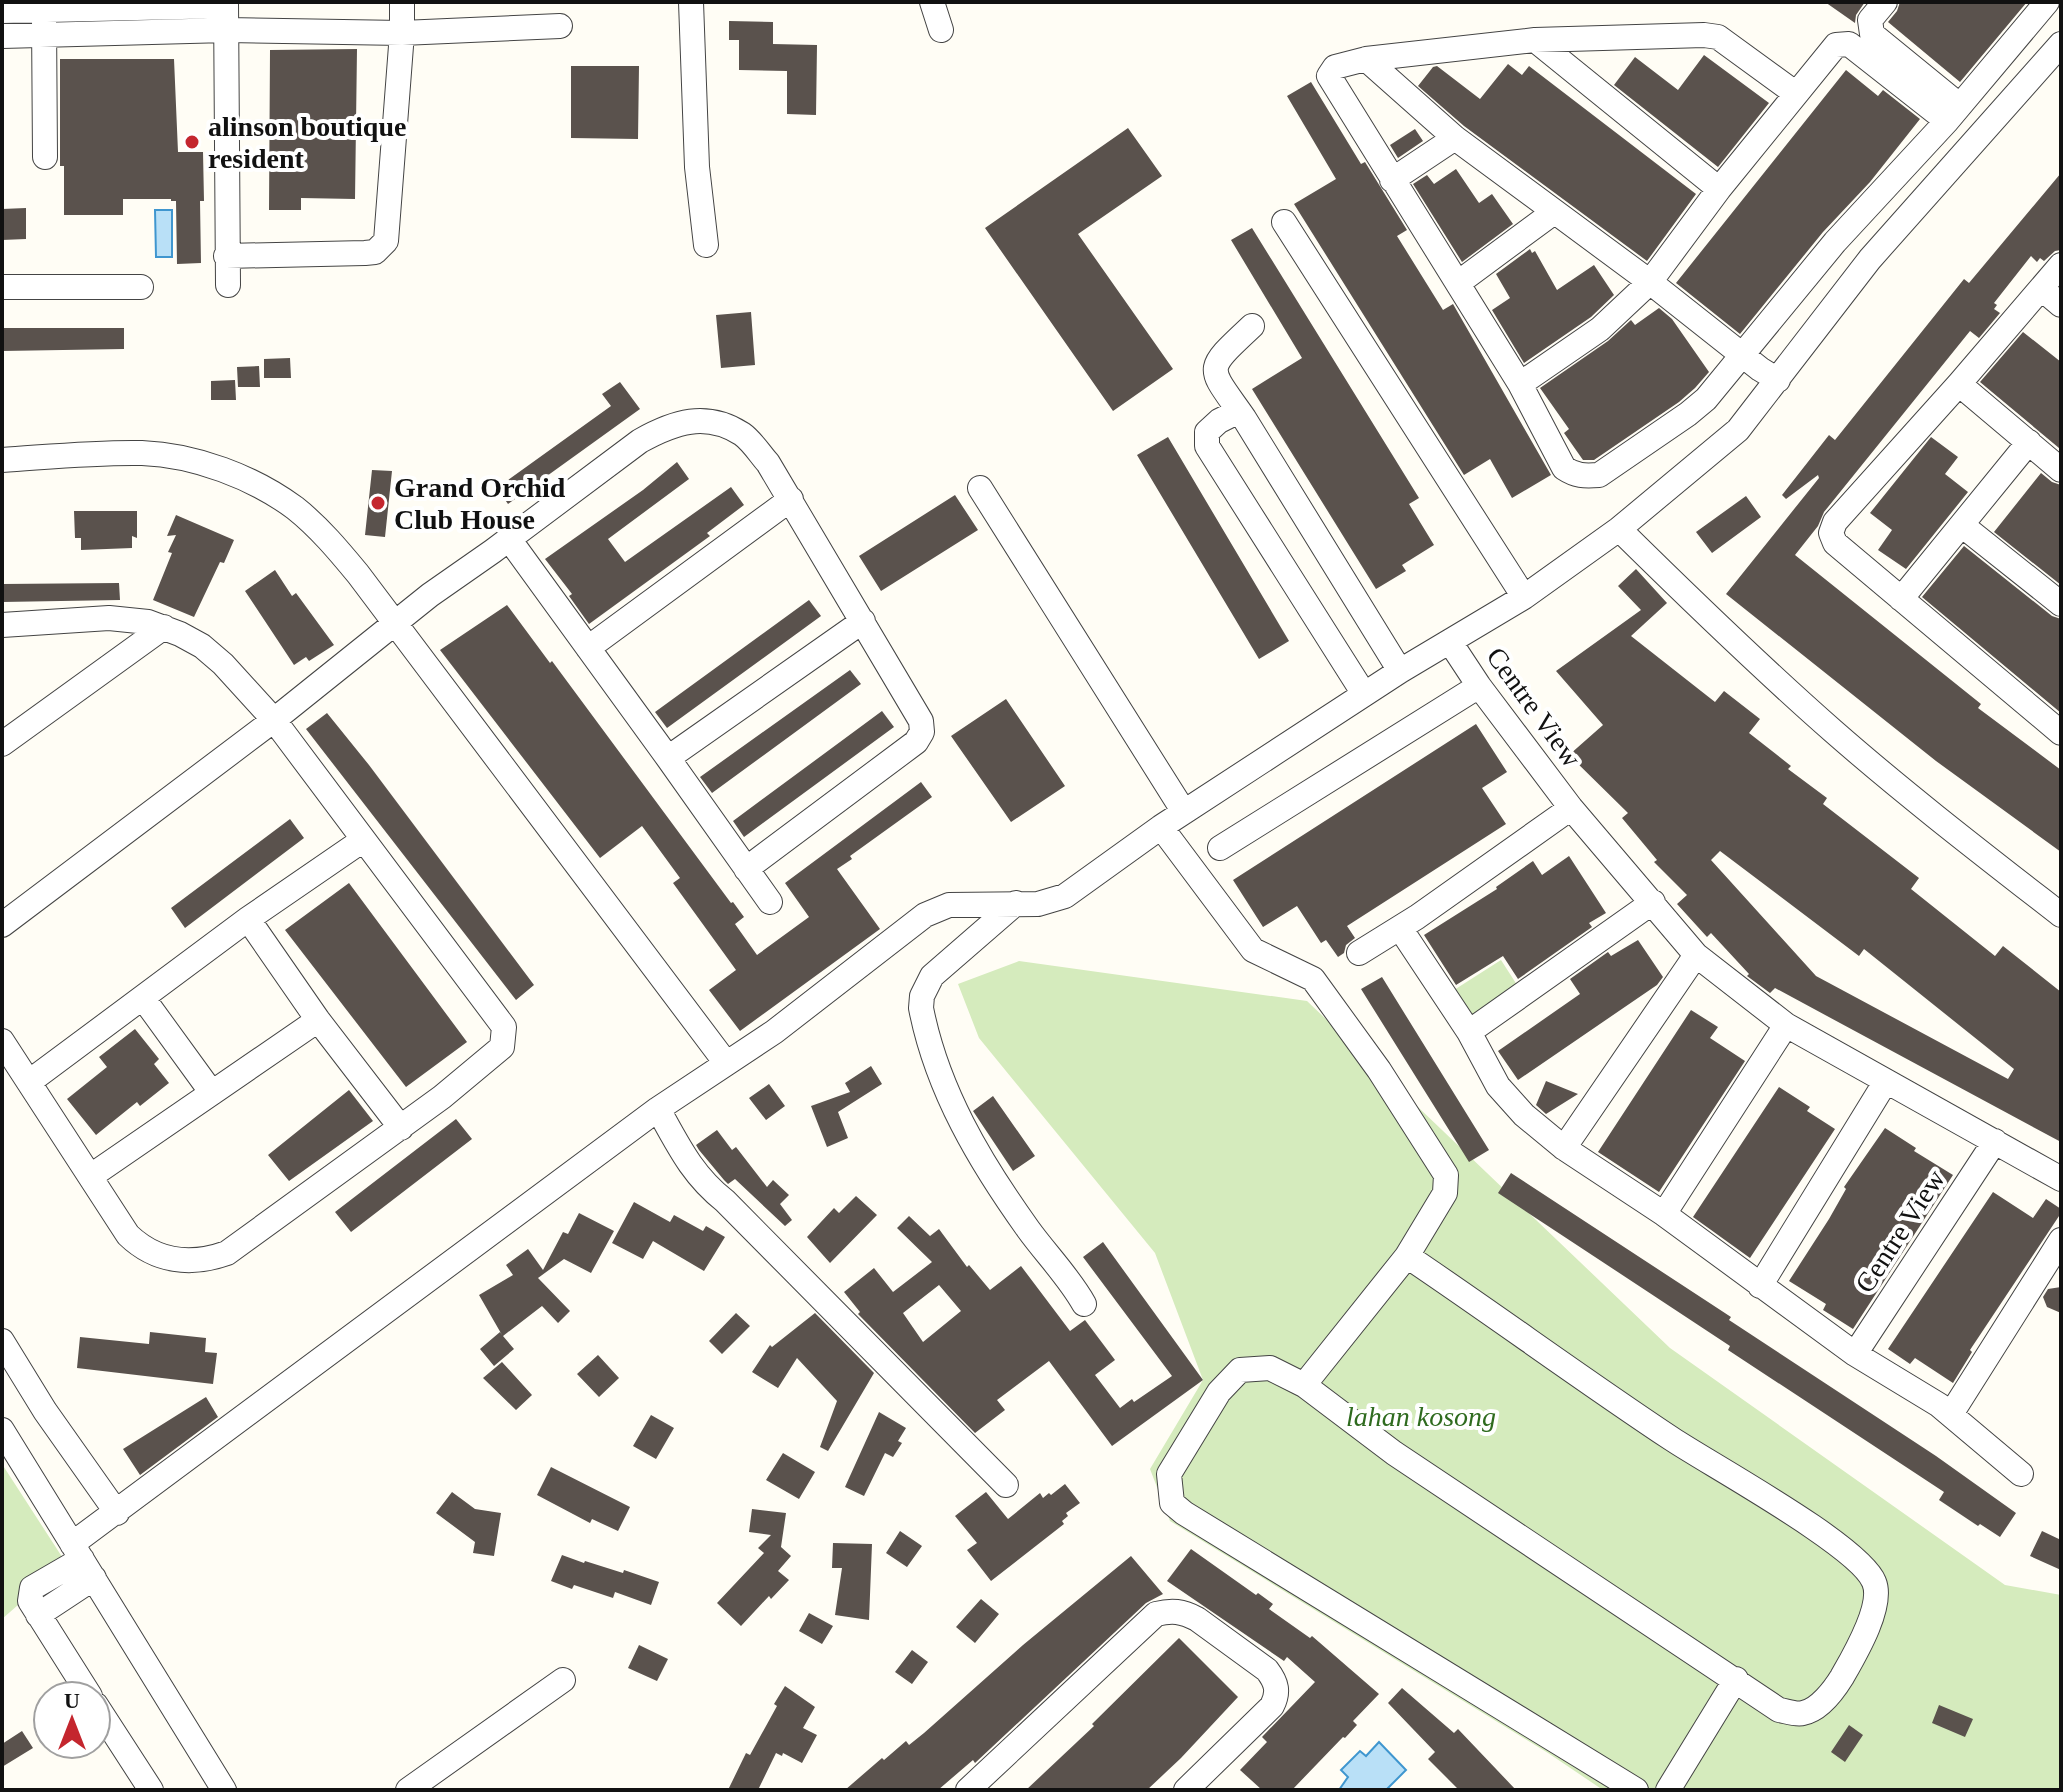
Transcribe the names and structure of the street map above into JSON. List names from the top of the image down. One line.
{"streets":{"street":["Centre View"]},"parks":["lahan kosong"],"places":["alinson boutique resident","Grand Orchid Club House"],"north":"top"}
